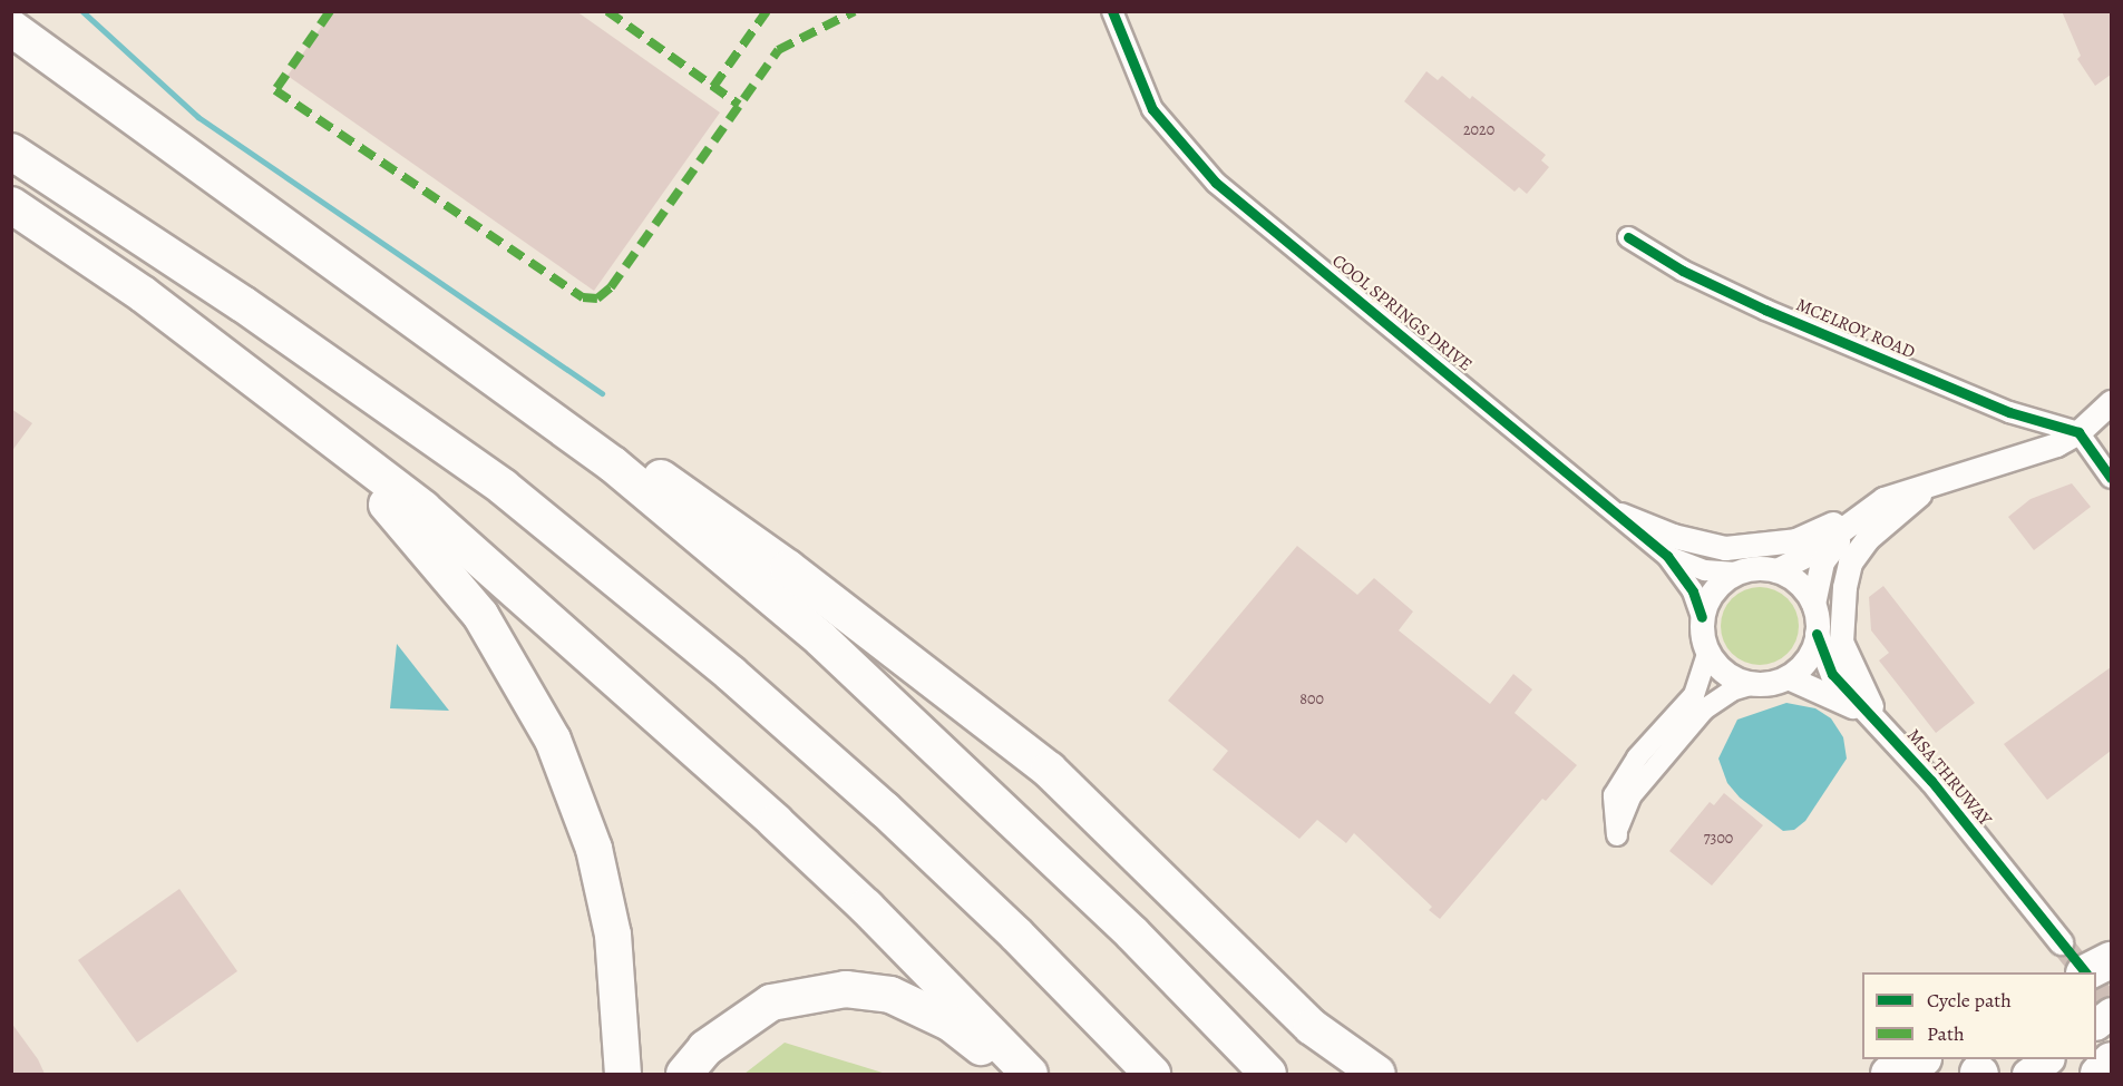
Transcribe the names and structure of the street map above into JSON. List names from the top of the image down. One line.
{"streets":{"street":["COOL SPRINGS DRIVE","MCELROY ROAD","MSA THRUWAY"]},"crossings":[["COOL SPRINGS DRIVE","MSA THRUWAY"]],"house_numbers":["2020","800","7300"],"legend":["Cycle path","Path"]}
